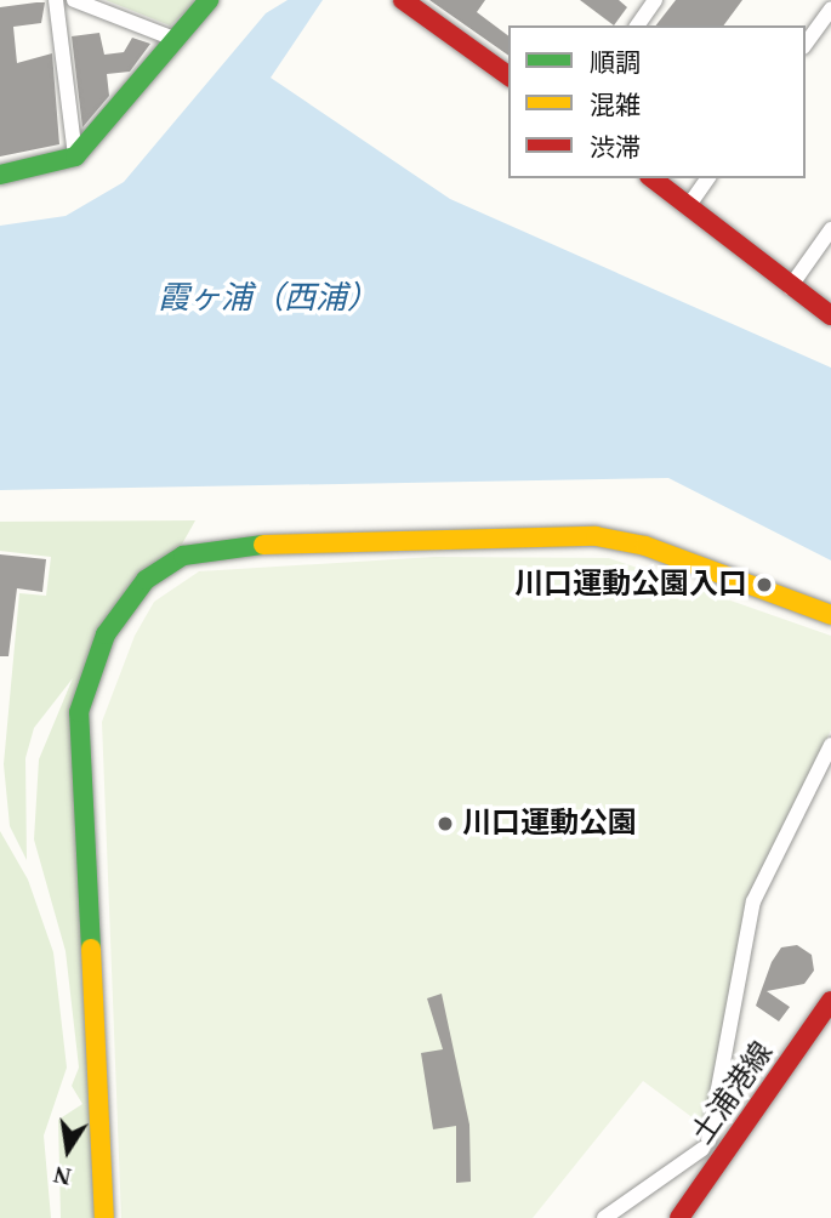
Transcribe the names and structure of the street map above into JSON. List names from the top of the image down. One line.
{"streets":{"street":["土浦港線"]},"water":["霞ヶ浦（西浦）"],"places":["川口運動公園入口","川口運動公園"],"legend":["順調","混雑","渋滞"],"north":"bottom"}
